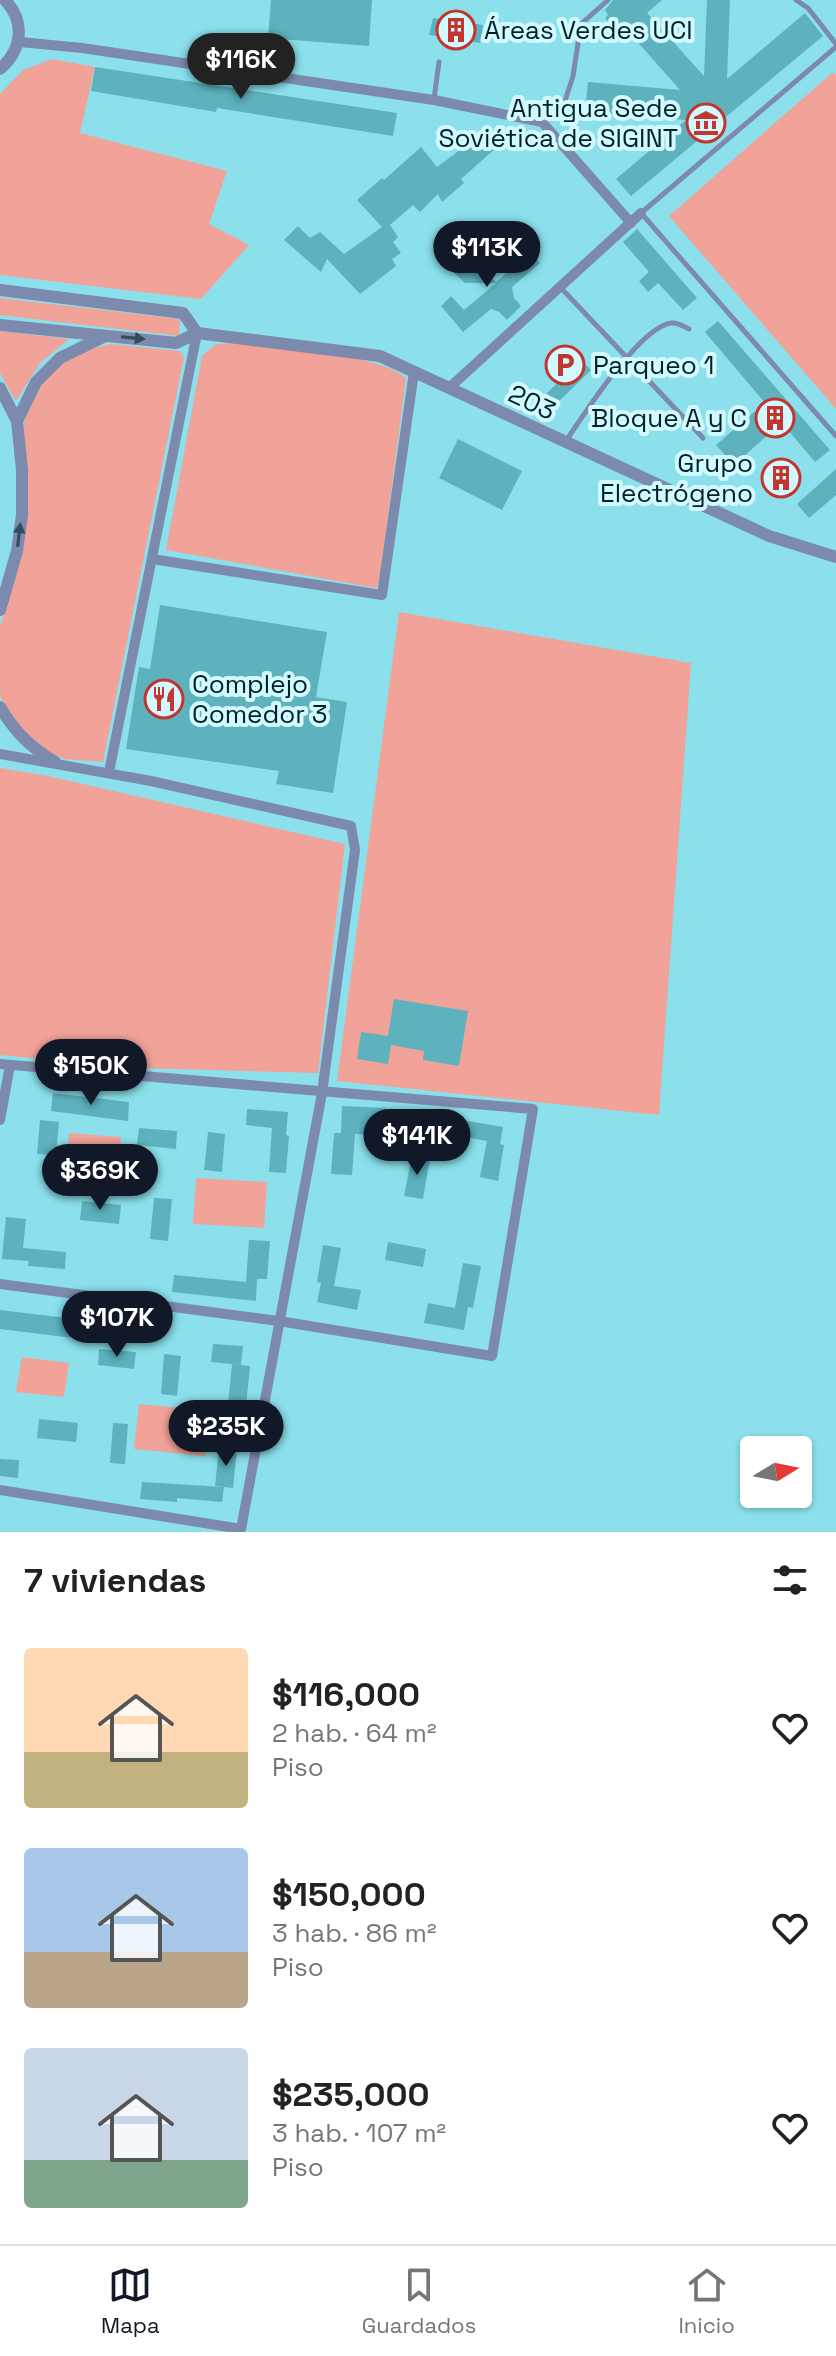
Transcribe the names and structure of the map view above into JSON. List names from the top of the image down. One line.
{"streets":{"street":["203"]},"places":{"building":["Áreas Verdes UCI","Bloque A y C","Grupo Electrógeno"],"museum":["Antigua Sede Soviética de SIGINT"],"parking":["Parqueo 1"],"restaurant":["Complejo Comedor 3"]},"north":"right","page":{"price":["$116K","$113K","$150K","$141K","$369K","$107K","$235K"],"heading":"7 viviendas","list":[{"name":"$116,000","note":"2 hab. · 64 m² · Piso"},{"name":"$150,000","note":"3 hab. · 86 m² · Piso"},{"name":"$235,000","note":"3 hab. · 107 m² · Piso"}],"tabs":["Mapa","Guardados","Inicio"]}}
